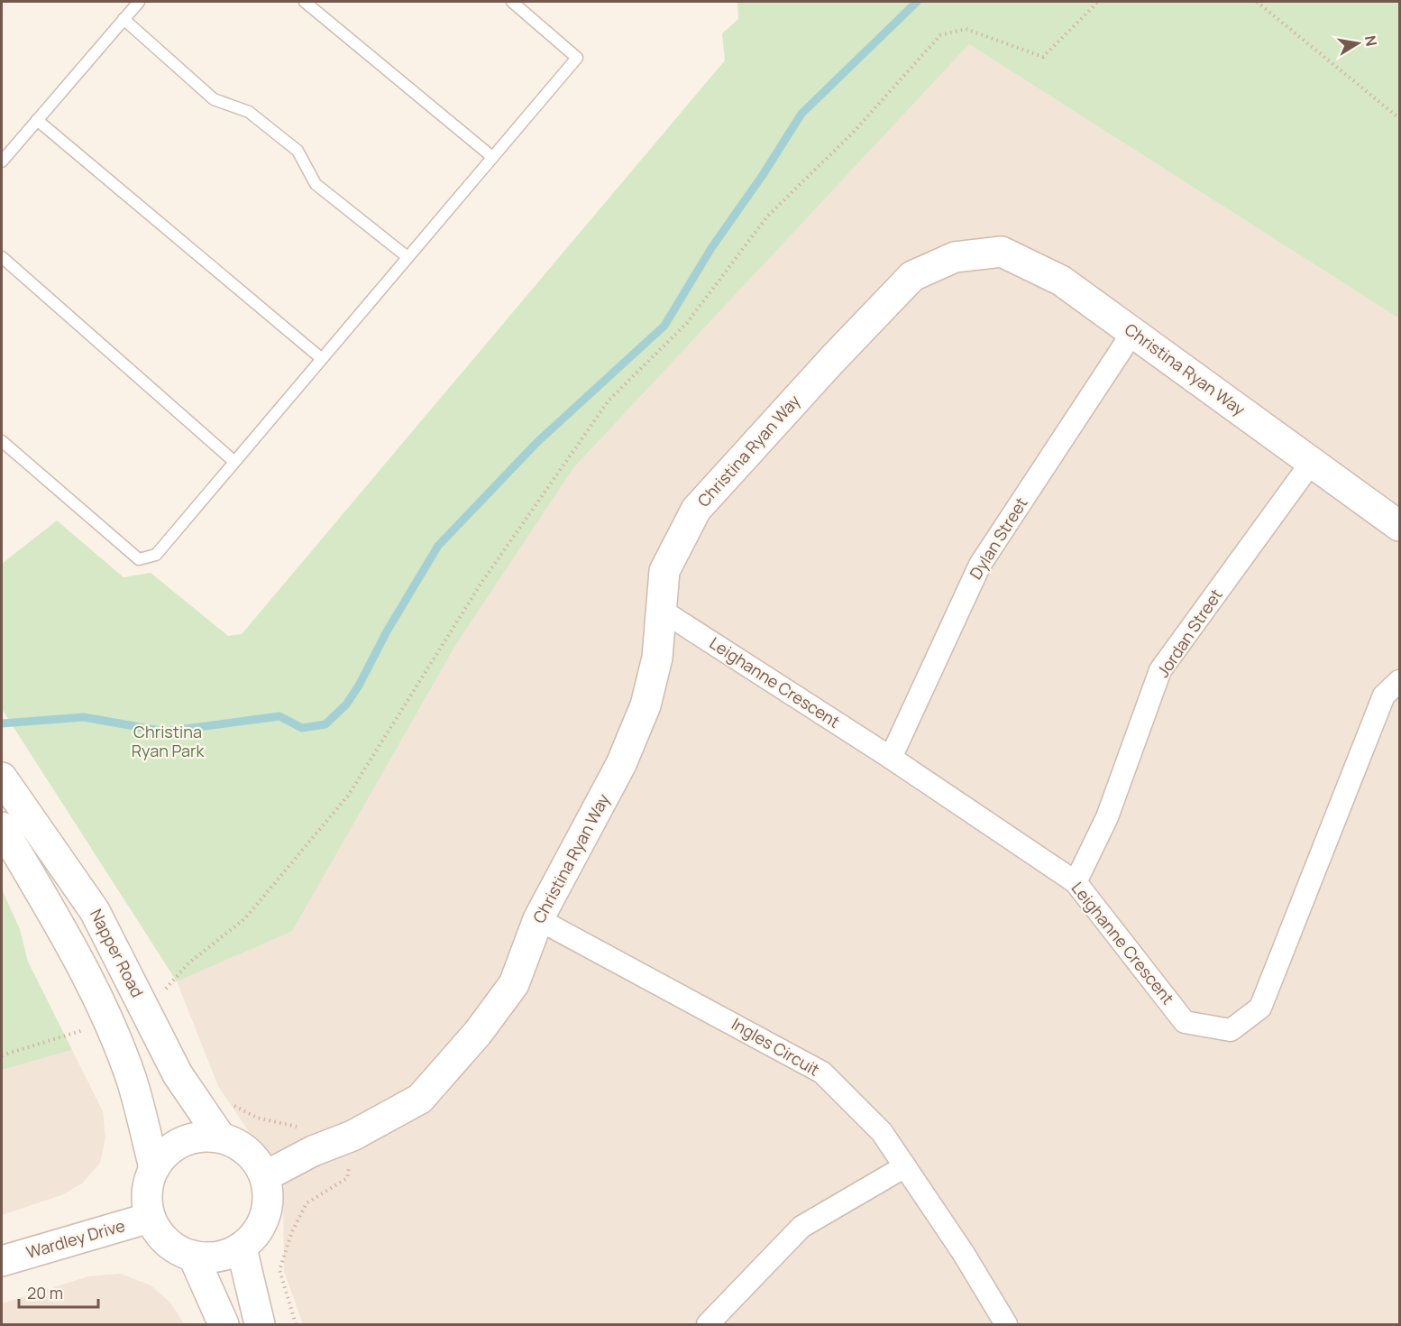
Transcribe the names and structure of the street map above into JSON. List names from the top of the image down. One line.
{"streets":{"street":["Christina Ryan Way","Dylan Street","Jordan Street","Leighanne Crescent","Napper Road","Ingles Circuit","Wardley Drive"]},"crossings":[["Christina Ryan Way","Dylan Street"],["Christina Ryan Way","Jordan Street"],["Christina Ryan Way","Leighanne Crescent"],["Christina Ryan Way","Napper Road"],["Christina Ryan Way","Ingles Circuit"],["Christina Ryan Way","Wardley Drive"],["Dylan Street","Leighanne Crescent"],["Jordan Street","Leighanne Crescent"],["Napper Road","Wardley Drive"]],"parks":["Christina Ryan Park"],"scale_bar":"20 m","north":"right"}
